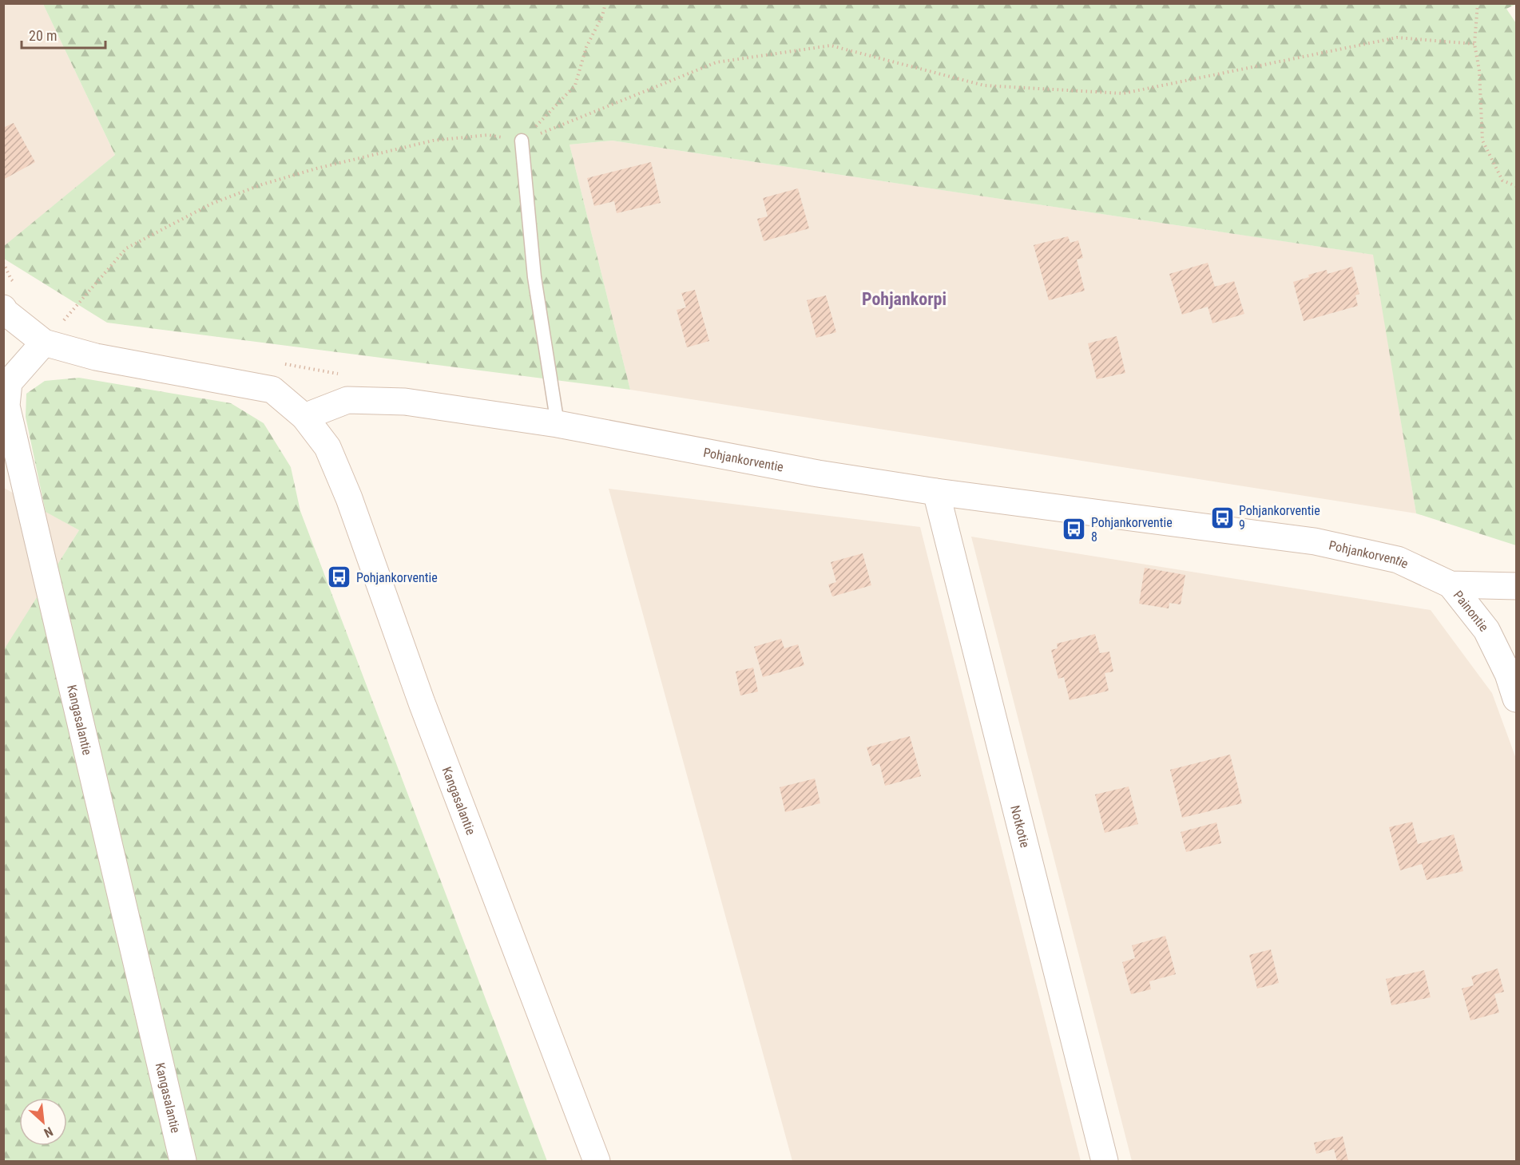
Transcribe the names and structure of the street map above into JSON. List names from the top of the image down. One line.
{"streets":{"street":["Pohjankorventie","Painontie","Kangasalantie","Notkotie"]},"crossings":[["Pohjankorventie","Painontie"],["Pohjankorventie","Kangasalantie"],["Pohjankorventie","Notkotie"]],"districts":["Pohjankorpi"],"places":{"bus stop":["Pohjankorventie 9","Pohjankorventie 8","Pohjankorventie"]},"scale_bar":"20 m","north":"bottom right"}
